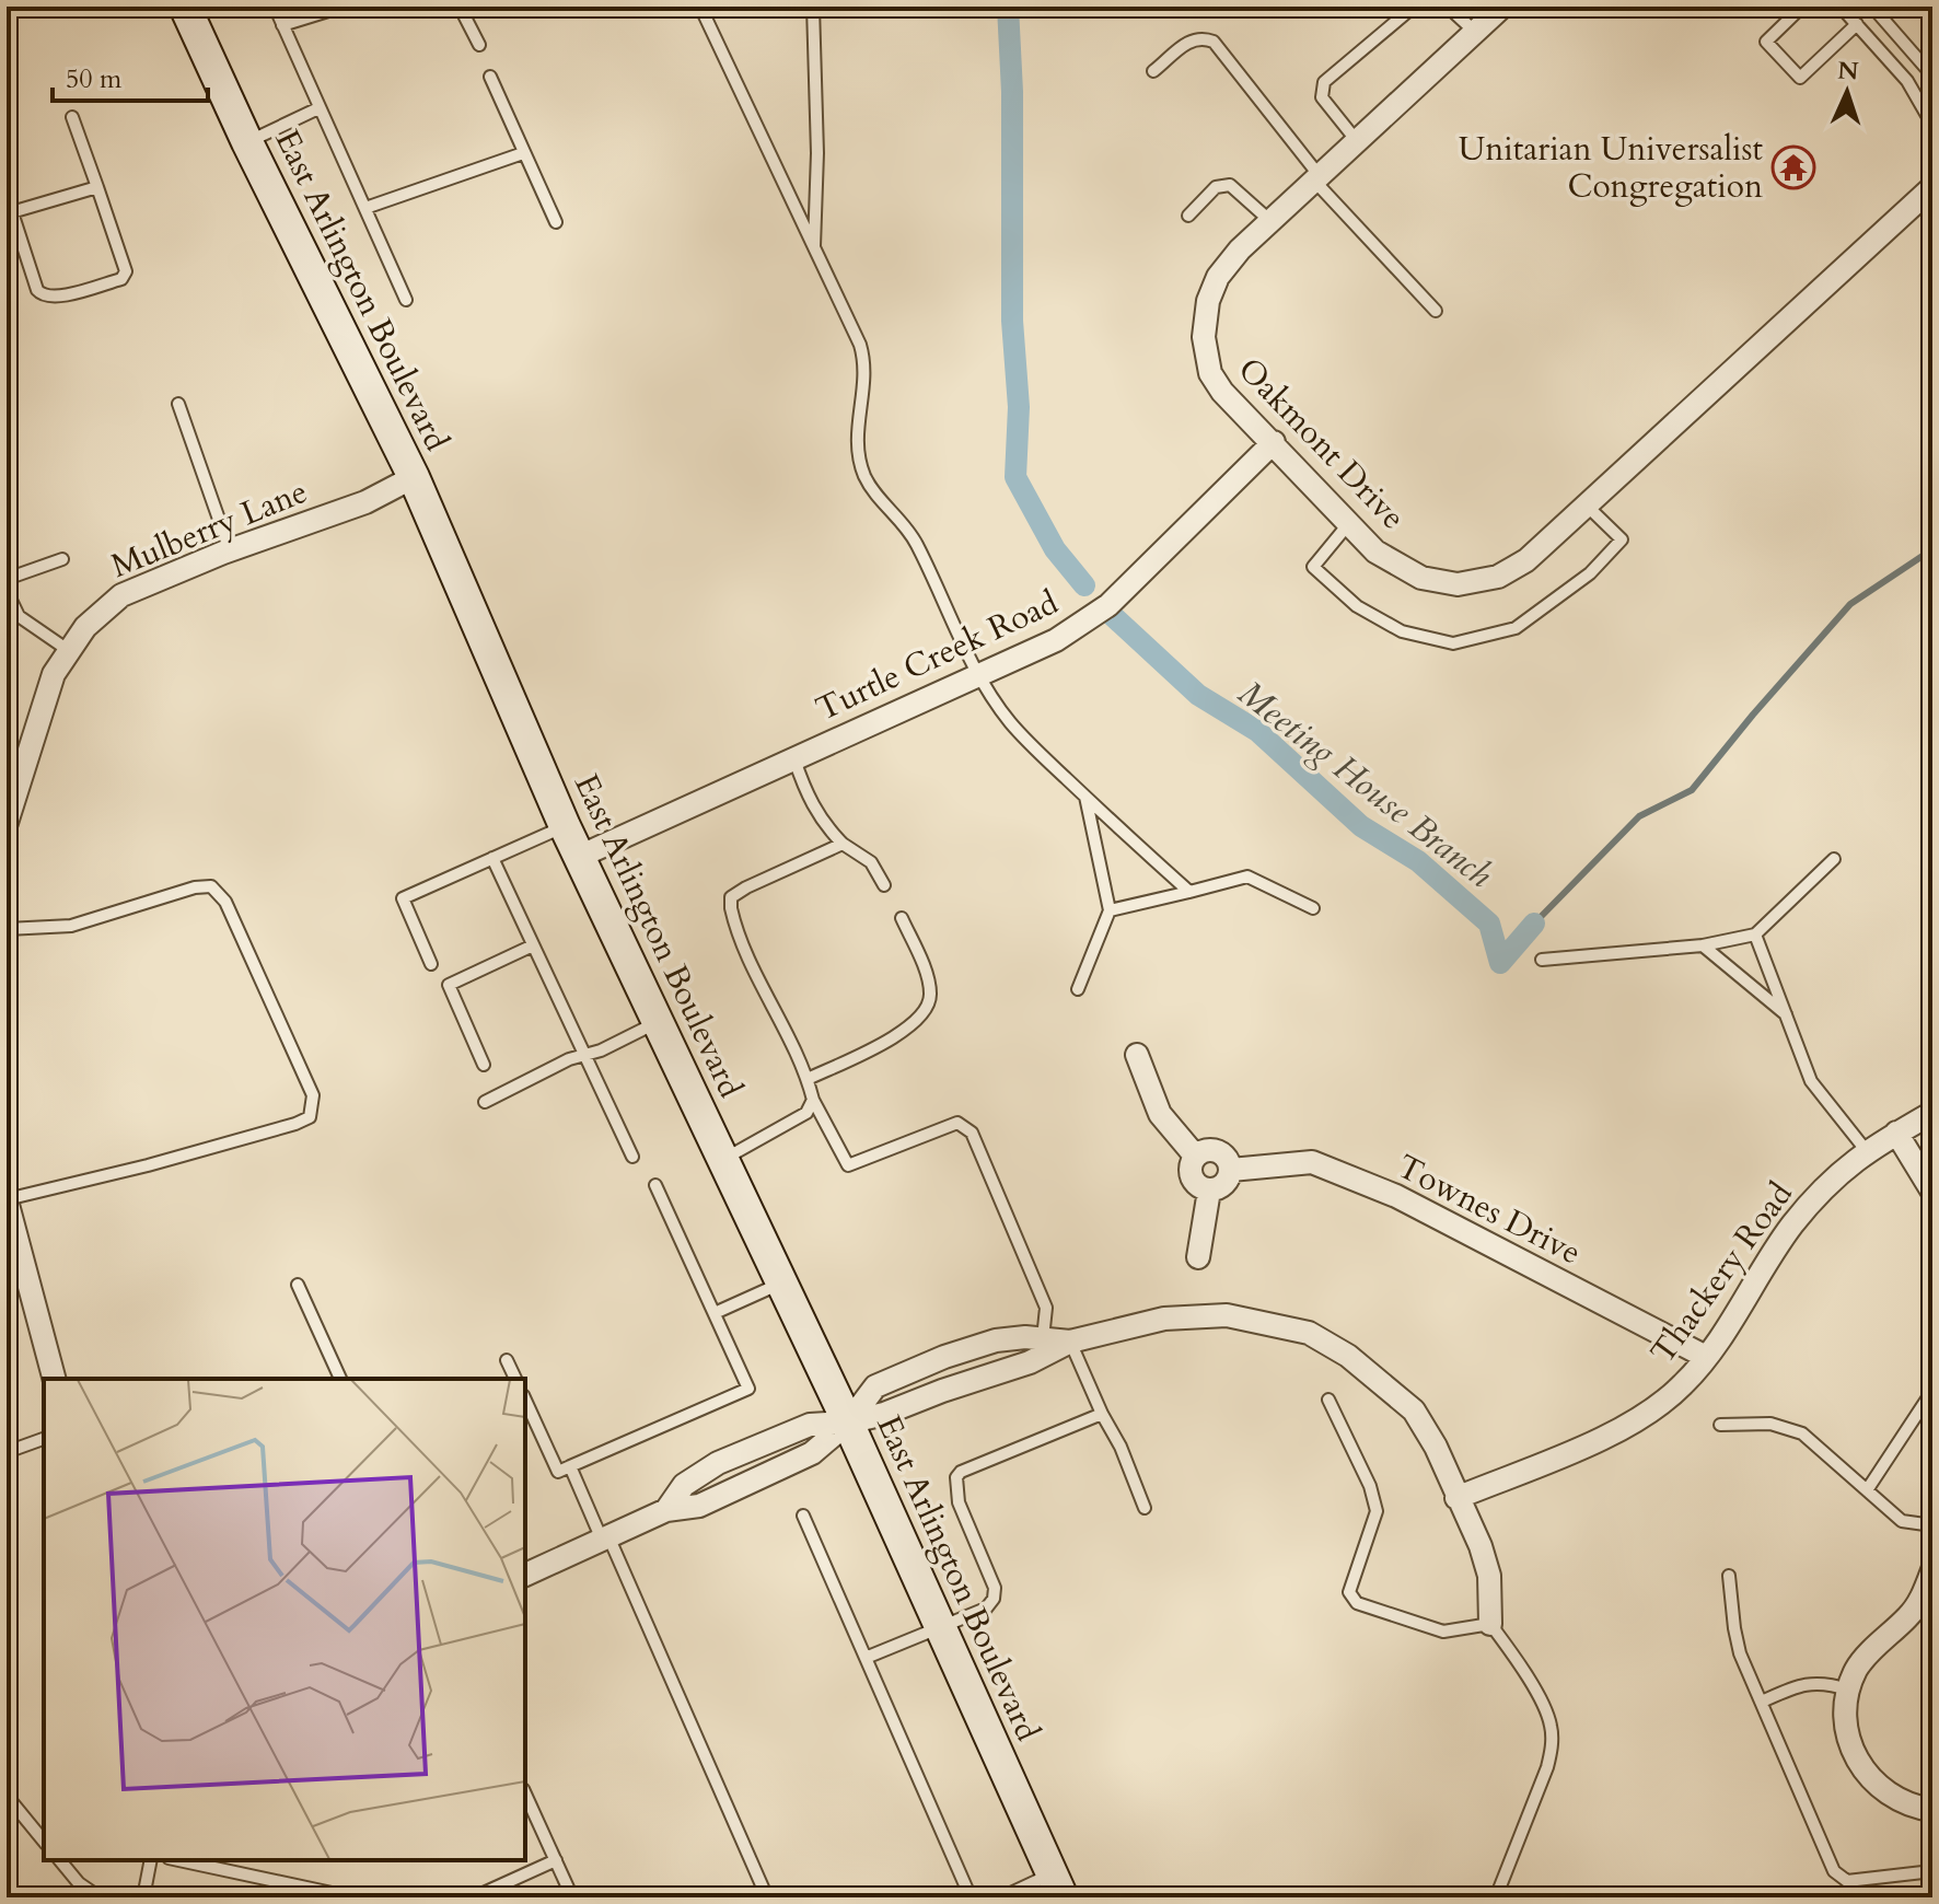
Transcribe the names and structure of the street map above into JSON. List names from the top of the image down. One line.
{"streets":{"main road":["East Arlington Boulevard"],"street":["Oakmont Drive","Mulberry Lane","Turtle Creek Road","Townes Drive","Thackery Road"]},"crossings":[["East Arlington Boulevard","Mulberry Lane"],["East Arlington Boulevard","Turtle Creek Road"],["Oakmont Drive","Turtle Creek Road"],["Townes Drive","Thackery Road"]],"water":["Meeting House Branch"],"places":{"temple":["Unitarian Universalist Congregation"]},"scale_bar":"50 m","north":"top"}
